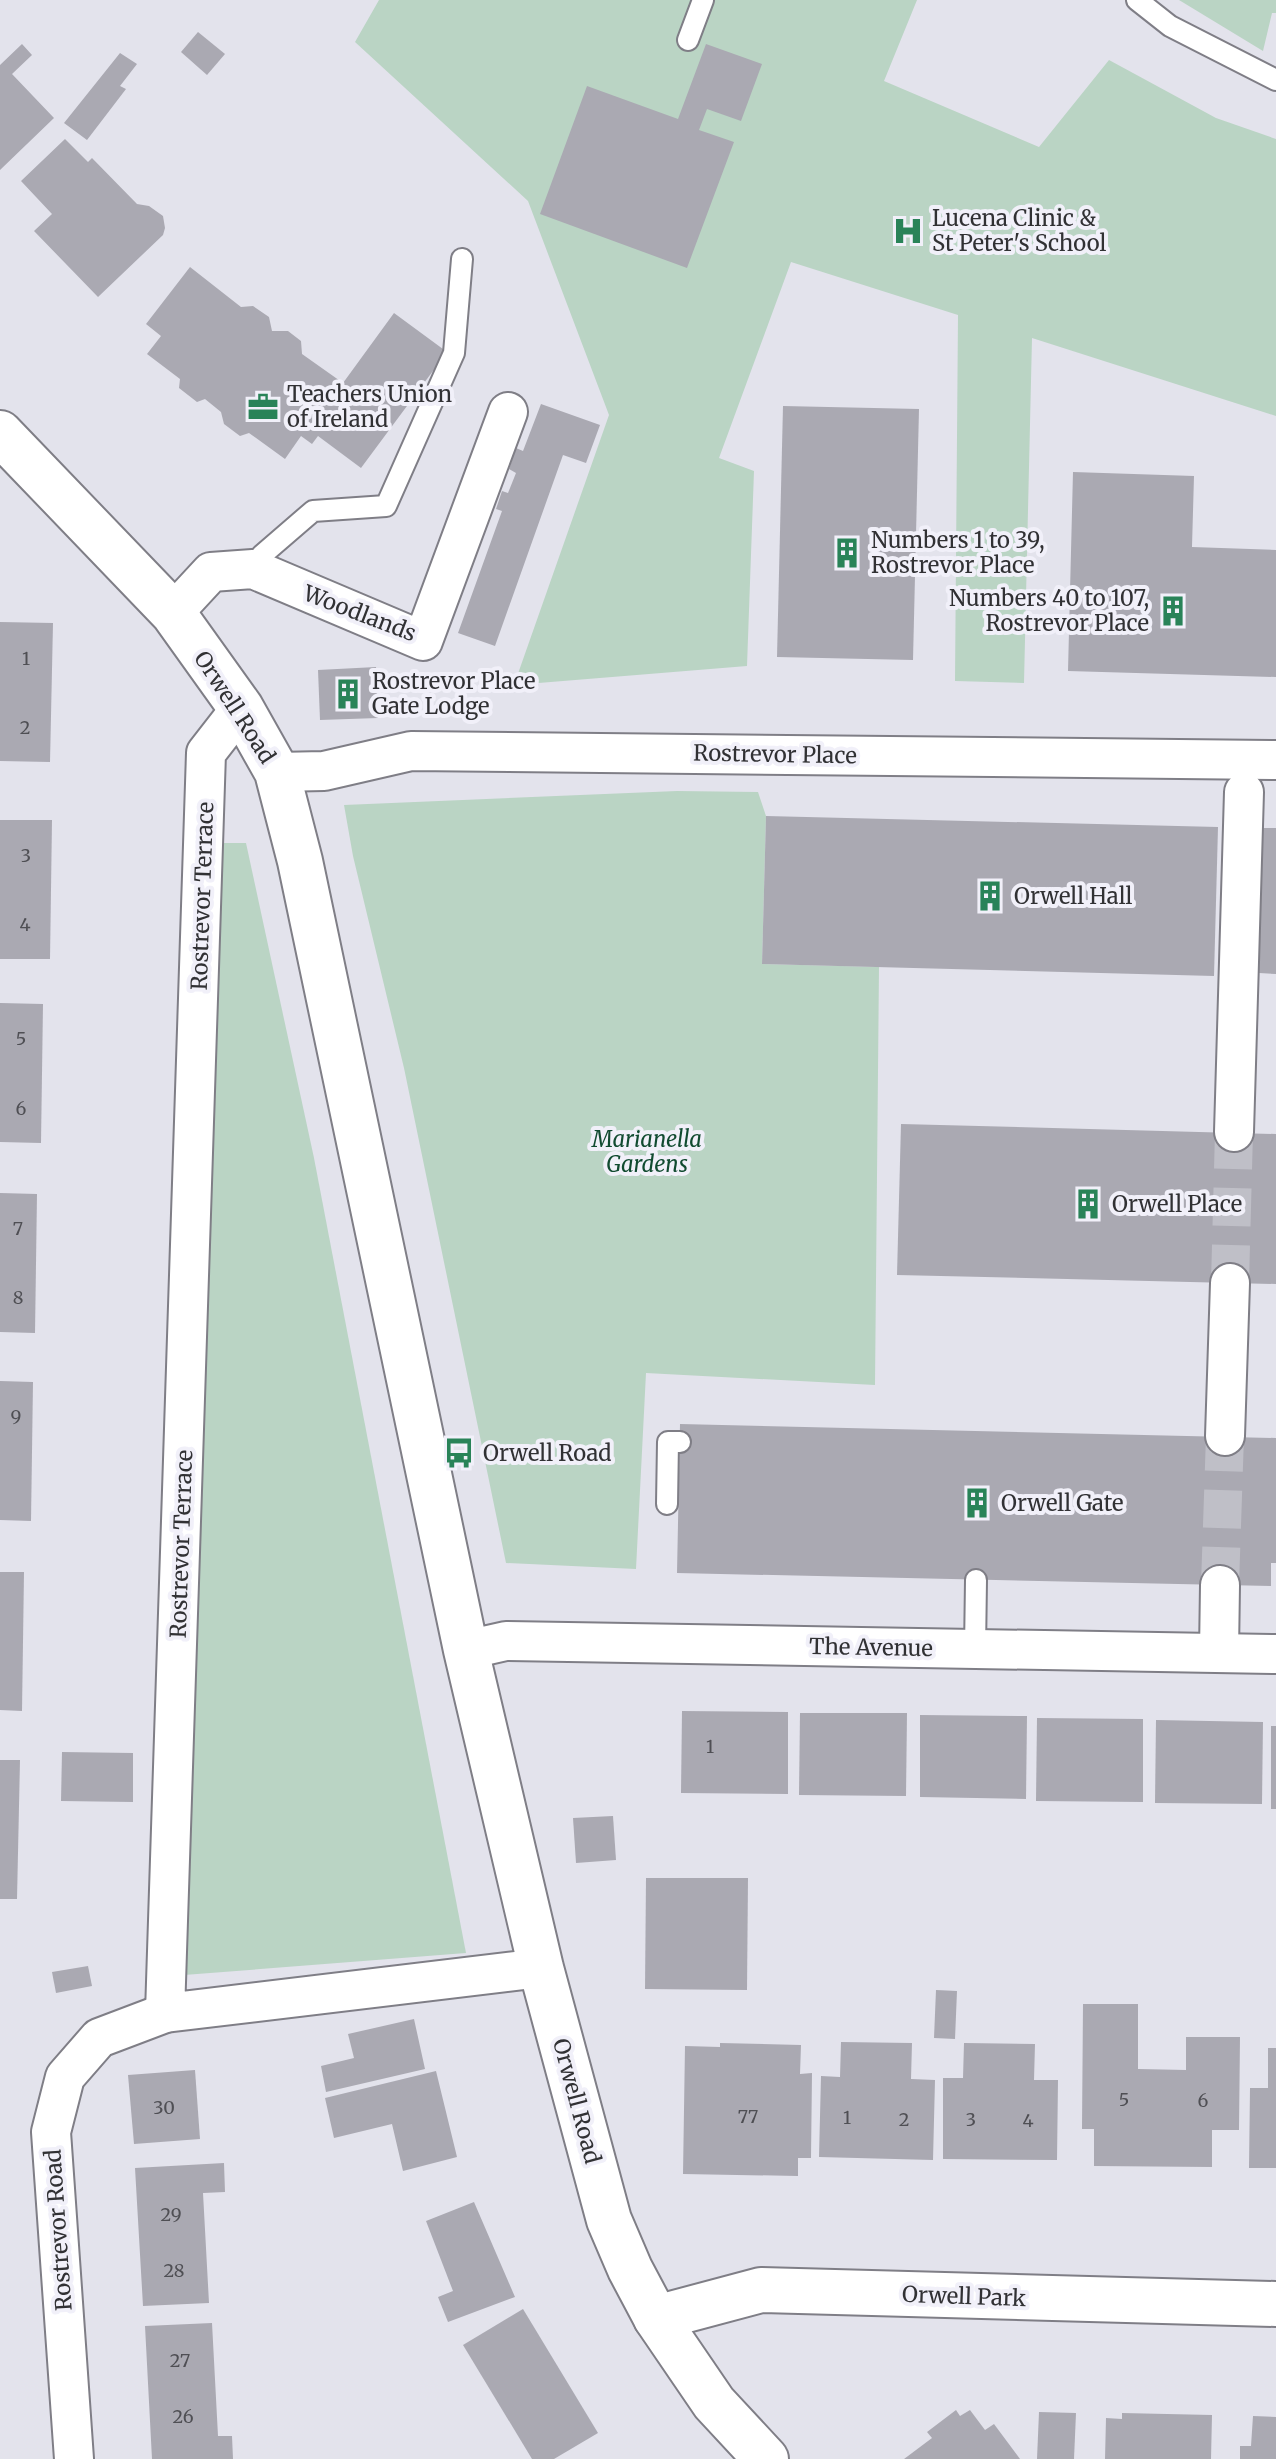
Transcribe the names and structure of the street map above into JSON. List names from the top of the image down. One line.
{"streets":{"street":["Woodlands","Orwell Road","Rostrevor Place","Rostrevor Terrace","The Avenue","Rostrevor Road","Orwell Park"]},"crossings":[["Woodlands","Orwell Road"],["Orwell Road","Rostrevor Place"],["Orwell Road","Rostrevor Terrace"],["Orwell Road","The Avenue"],["Orwell Road","Orwell Park"],["Rostrevor Terrace","Rostrevor Road"]],"parks":["Marianella Gardens"],"places":{"hospital":["Lucena Clinic & St Peter's School"],"office":["Teachers Union of Ireland"],"building":["Numbers 1 to 39, Rostrevor Place","Numbers 40 to 107, Rostrevor Place","Rostrevor Place Gate Lodge","Orwell Hall","Orwell Place","Orwell Gate"],"bus stop":["Orwell Road"]},"house_numbers":["1","2","3","4","5","6","7","8","9","1","5","6","30","77","1","2","3","4","29","28","27","26"]}
